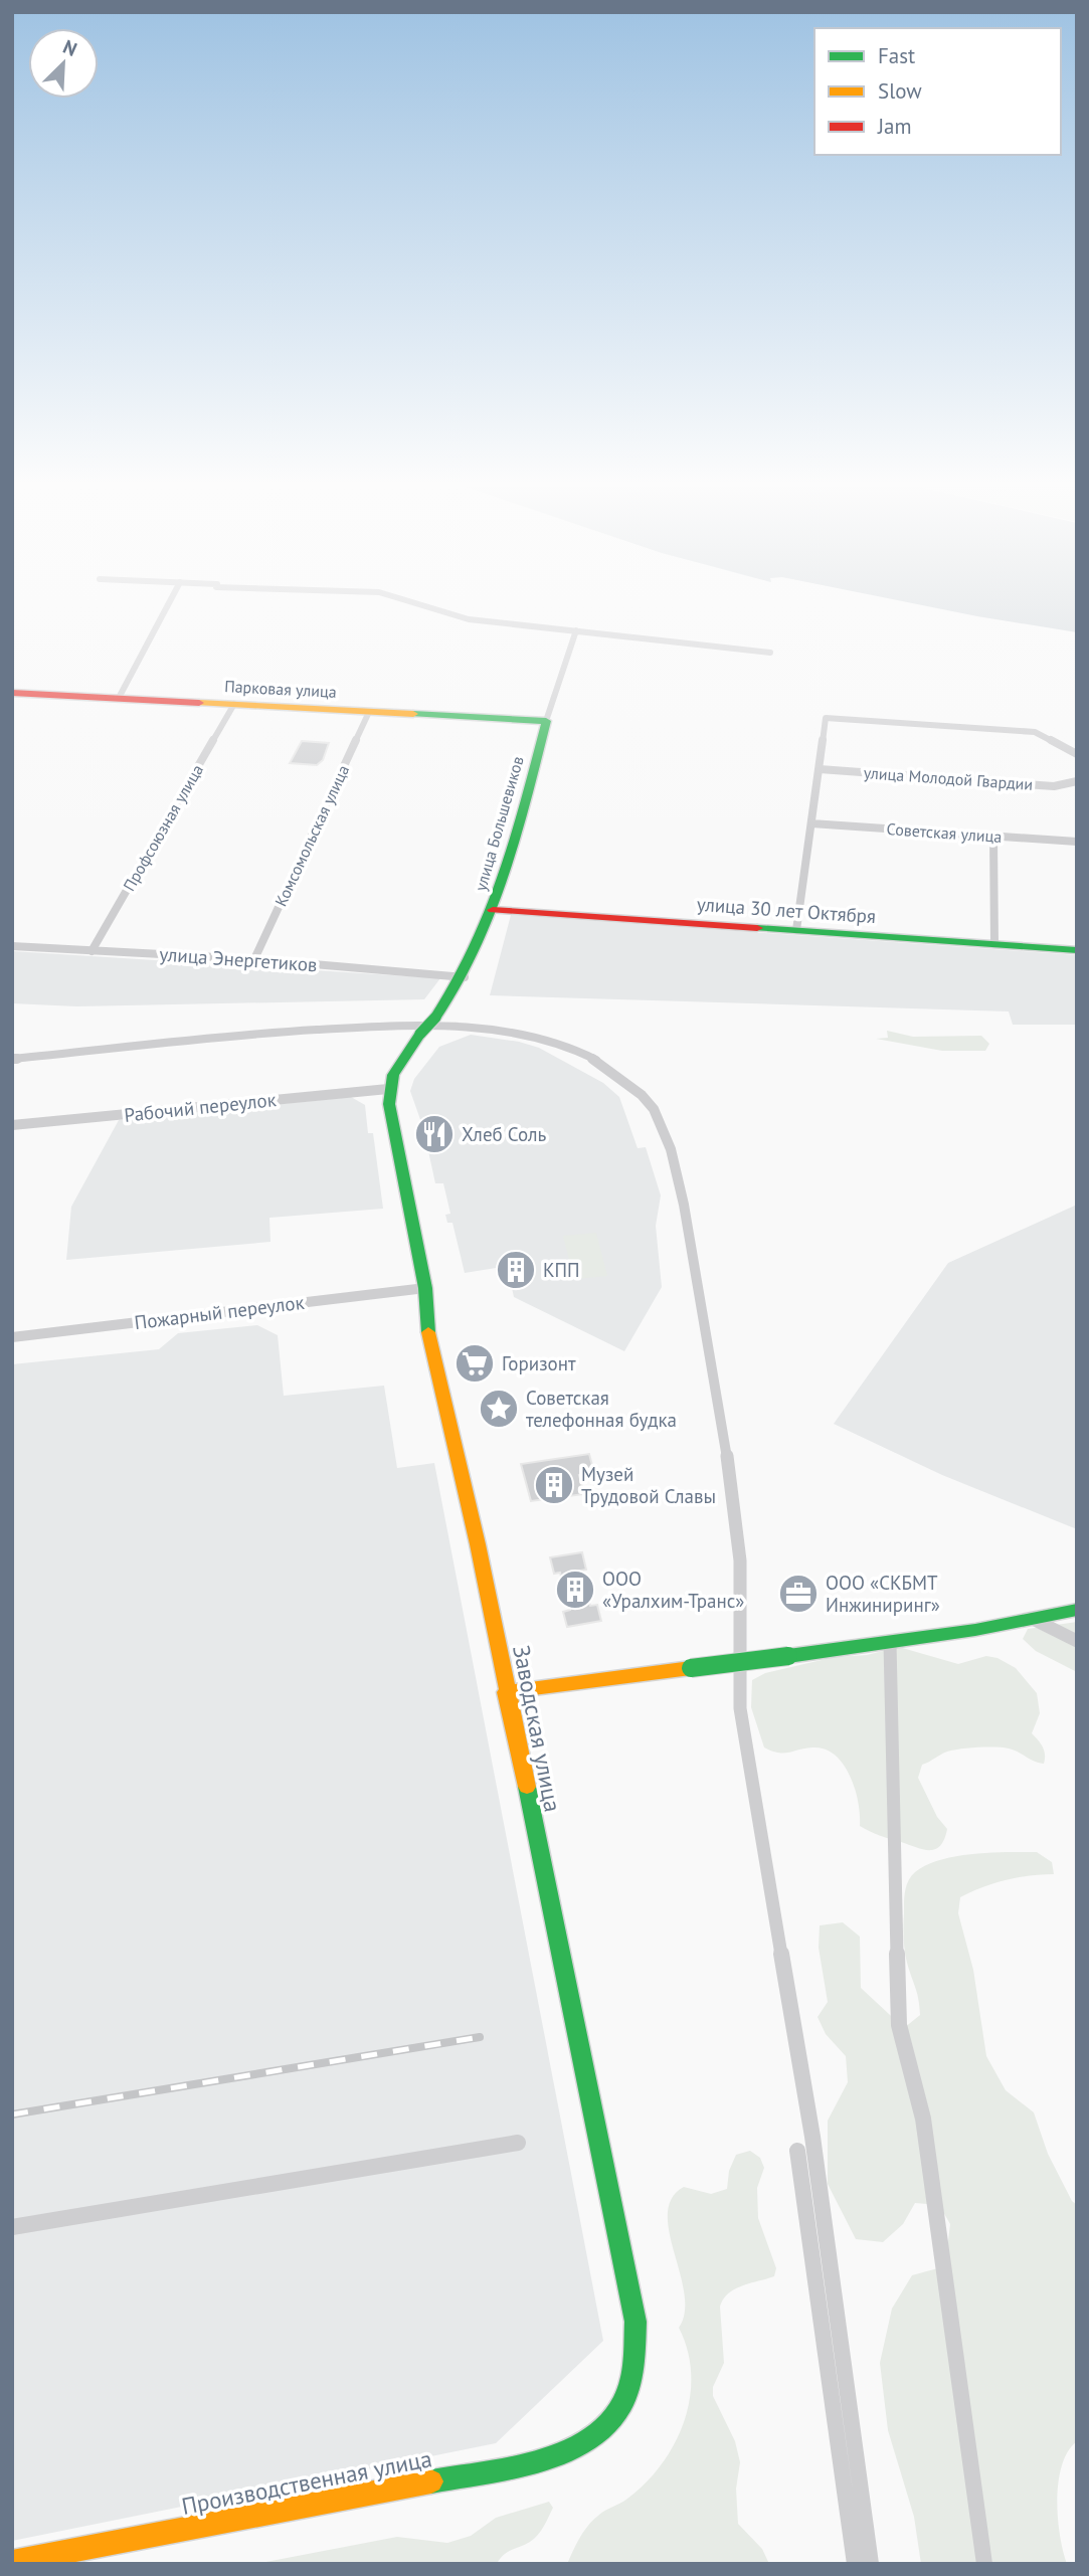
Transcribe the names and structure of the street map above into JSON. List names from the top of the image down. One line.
{"streets":{"street":["Парковая улица","улица Молодой Гвардии","улица Большевиков","Профсоюзная улица","Советская улица","Комсомольская улица","улица 30 лет Октября","улица Энергетиков","Рабочий переулок","Пожарный переулок","Заводская улица","Производственная улица"]},"crossings":[["Парковая улица","улица Большевиков"],["Парковая улица","Профсоюзная улица"],["Парковая улица","Комсомольская улица"],["улица Большевиков","улица 30 лет Октября"],["улица Большевиков","улица Энергетиков"],["улица Большевиков","Рабочий переулок"],["улица Большевиков","Заводская улица"],["Профсоюзная улица","улица Энергетиков"],["Комсомольская улица","улица Энергетиков"],["Рабочий переулок","Заводская улица"],["Пожарный переулок","Заводская улица"],["Заводская улица","Производственная улица"]],"places":{"restaurant":["Хлеб Соль"],"building":["КПП","Музей Трудовой Славы","ООО «Уралхим-Транс»"],"supermarket":["Горизонт"],"place":["Советская телефонная будка"],"office":["ООО «СКБМТ Инжиниринг»"]},"legend":["Fast","Slow","Jam"],"north":"top right"}
